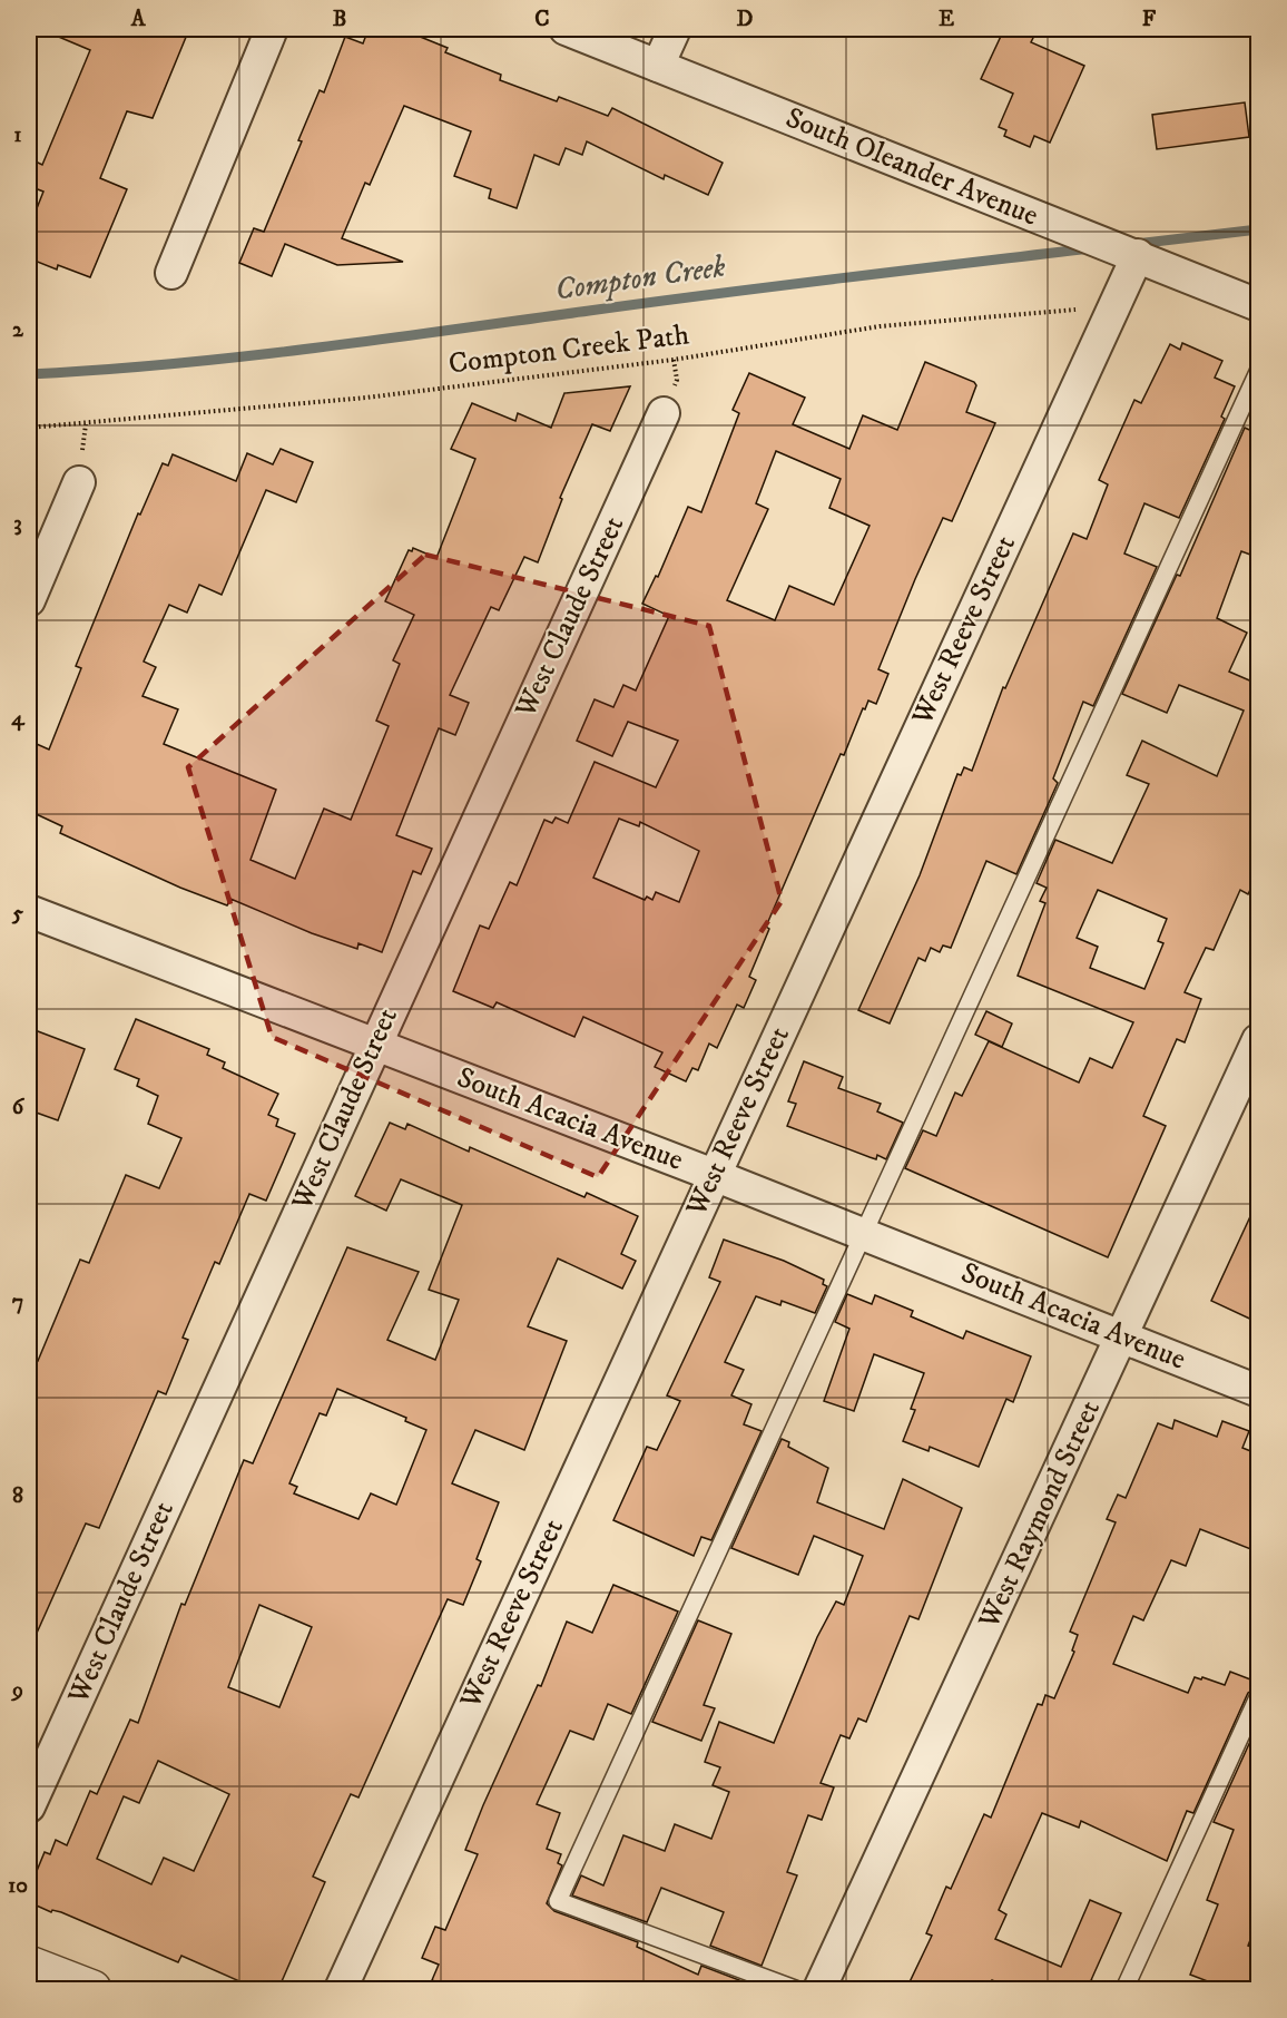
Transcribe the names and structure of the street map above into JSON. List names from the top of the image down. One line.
{"streets":{"street":["South Oleander Avenue","West Claude Street","West Reeve Street","South Acacia Avenue","West Raymond Street"],"path":["Compton Creek Path"]},"crossings":[["South Oleander Avenue","West Reeve Street"],["Compton Creek Path","West Reeve Street"],["West Claude Street","South Acacia Avenue"],["West Reeve Street","South Acacia Avenue"],["South Acacia Avenue","West Raymond Street"]],"water":["Compton Creek"],"grid":{"columns":["A","B","C","D","E","F"],"rows":["1","2","3","4","5","6","7","8","9","10"]}}
